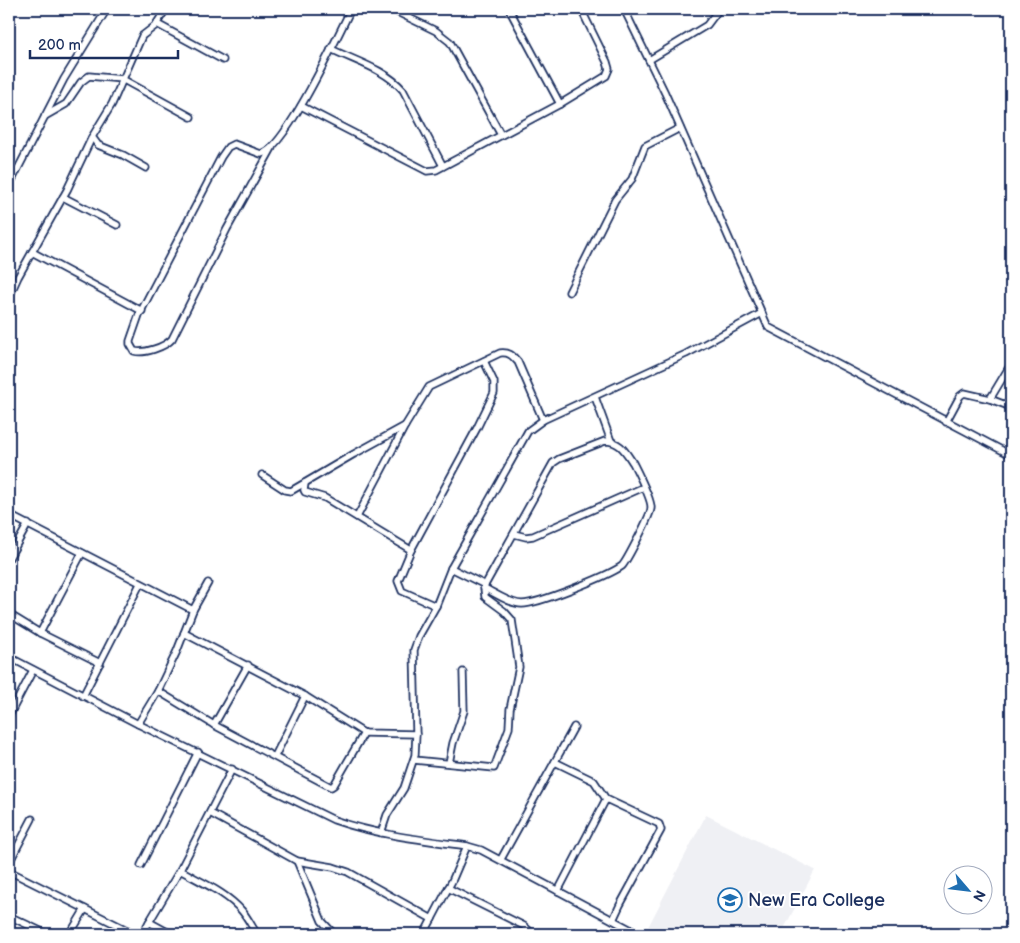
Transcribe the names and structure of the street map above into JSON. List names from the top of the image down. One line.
{"places":{"school or university":["New Era College"]},"scale_bar":"200 m","north":"bottom right"}
